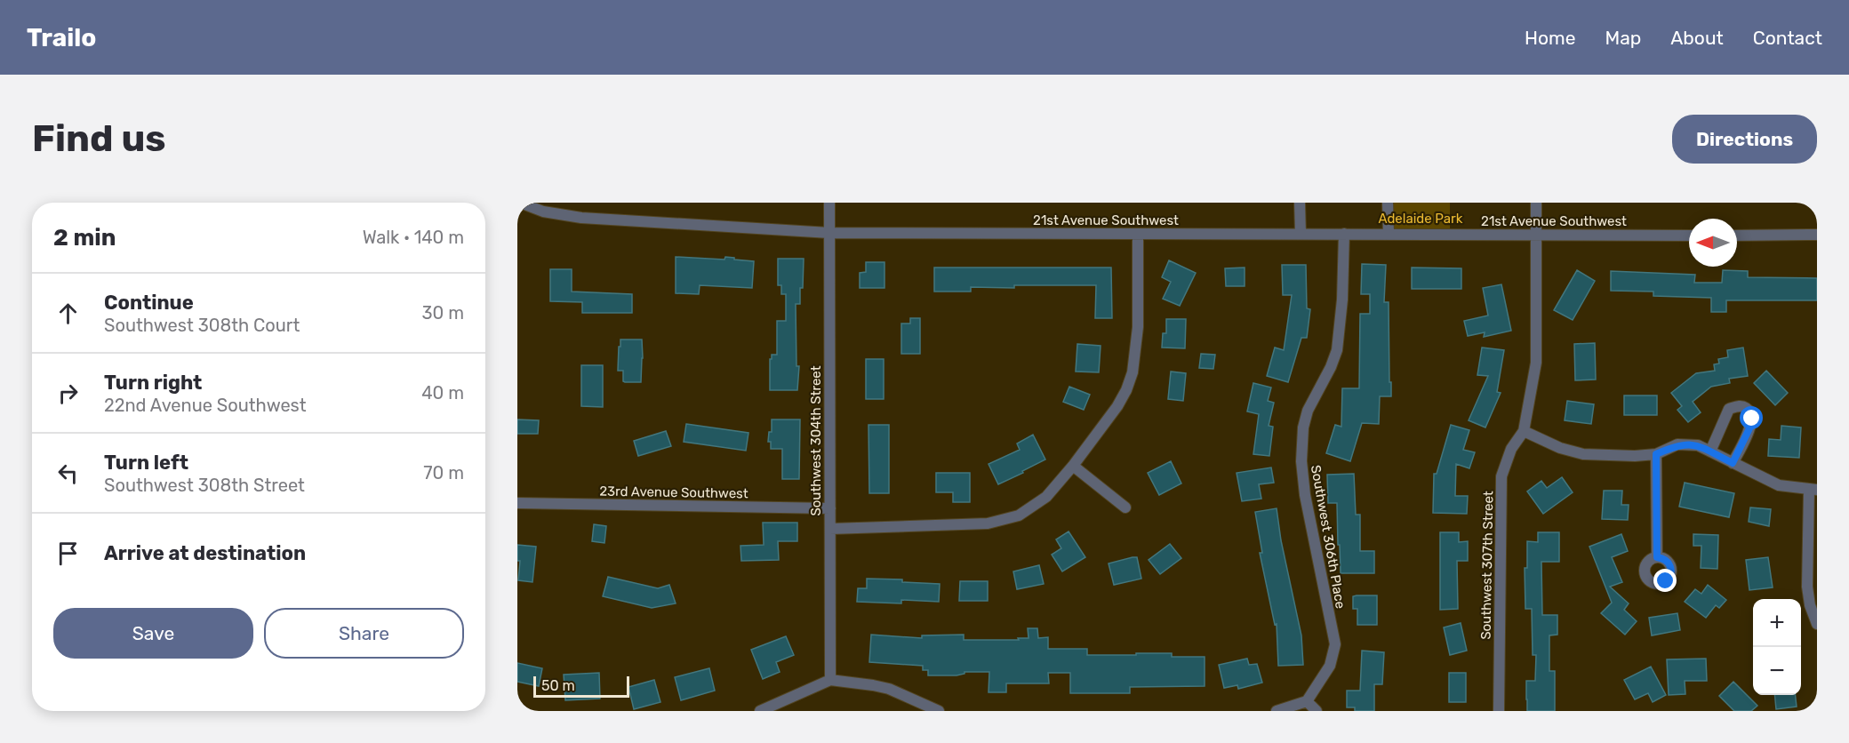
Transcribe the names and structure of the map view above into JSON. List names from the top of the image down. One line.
{"streets":{"street":["21st Avenue Southwest","Southwest 304th Street","23rd Avenue Southwest","Southwest 306th Place","Southwest 307th Street"]},"crossings":[["21st Avenue Southwest","Southwest 304th Street"],["21st Avenue Southwest","Southwest 306th Place"],["21st Avenue Southwest","Southwest 307th Street"],["Southwest 304th Street","23rd Avenue Southwest"]],"parks":["Adelaide Park"],"scale_bar":"50 m","north":"left","page":{"header":"Trailo","nav":["Home","Map","About","Contact"],"buttons":["Directions",["Save","Share"]],"title":"Find us","heading":["2 min","Walk · 140 m"],"list":[["Continue","Southwest 308th Court","30 m"],["Turn right","22nd Avenue Southwest","40 m"],["Turn left","Southwest 308th Street","70 m"],"Arrive at destination"],"map_buttons":["+","−"],"scale":"50 m"}}
